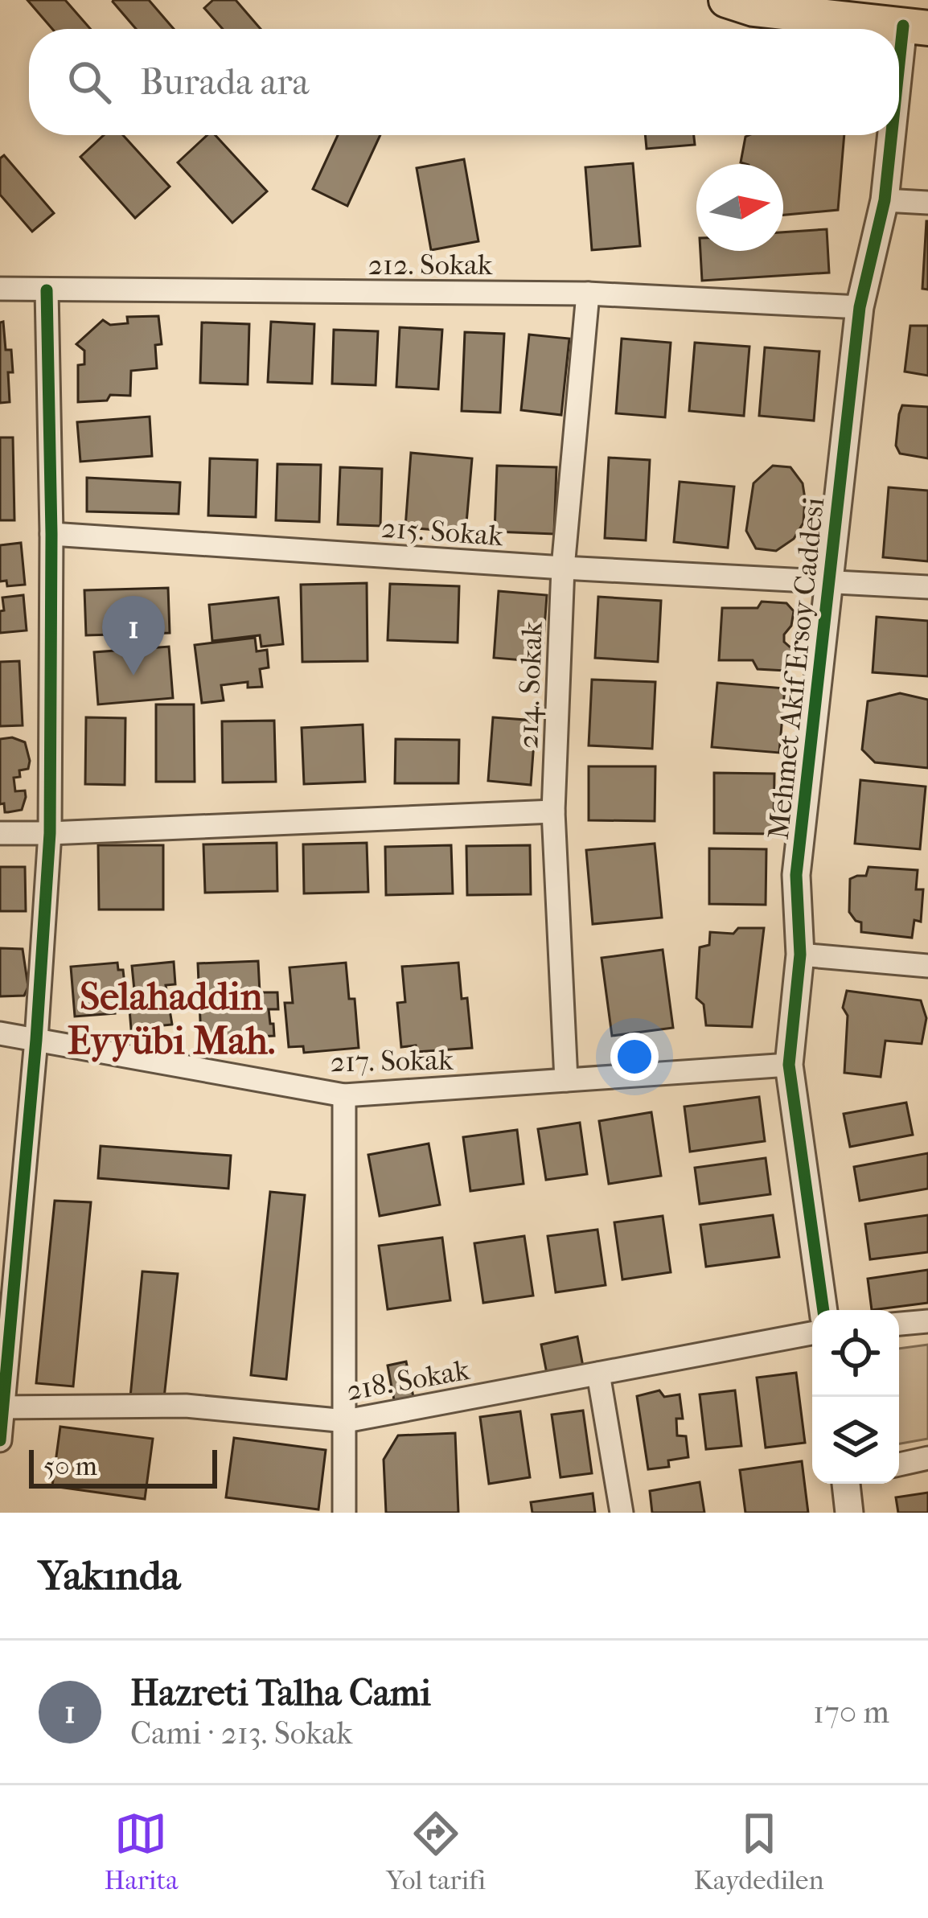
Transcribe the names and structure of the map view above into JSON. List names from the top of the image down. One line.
{"streets":{"street":["212. Sokak","215. Sokak","Mehmet Akif Ersoy Caddesi","214. Sokak","217. Sokak","218. Sokak"]},"crossings":[["212. Sokak","Mehmet Akif Ersoy Caddesi"],["212. Sokak","214. Sokak"],["215. Sokak","Mehmet Akif Ersoy Caddesi"],["215. Sokak","214. Sokak"],["Mehmet Akif Ersoy Caddesi","217. Sokak"],["214. Sokak","217. Sokak"]],"districts":["Selahaddin Eyyübi Mah."],"scale_bar":"50 m","north":"right","page":{"search":"Burada ara","pins":"1","scale":"50 m","heading":"Yakında","list":[{"mark":"1","name":"Hazreti Talha Cami","note":"Cami · 213. Sokak","value":"170 m"}],"nav":["Harita","Yol tarifi","Kaydedilen"]}}
